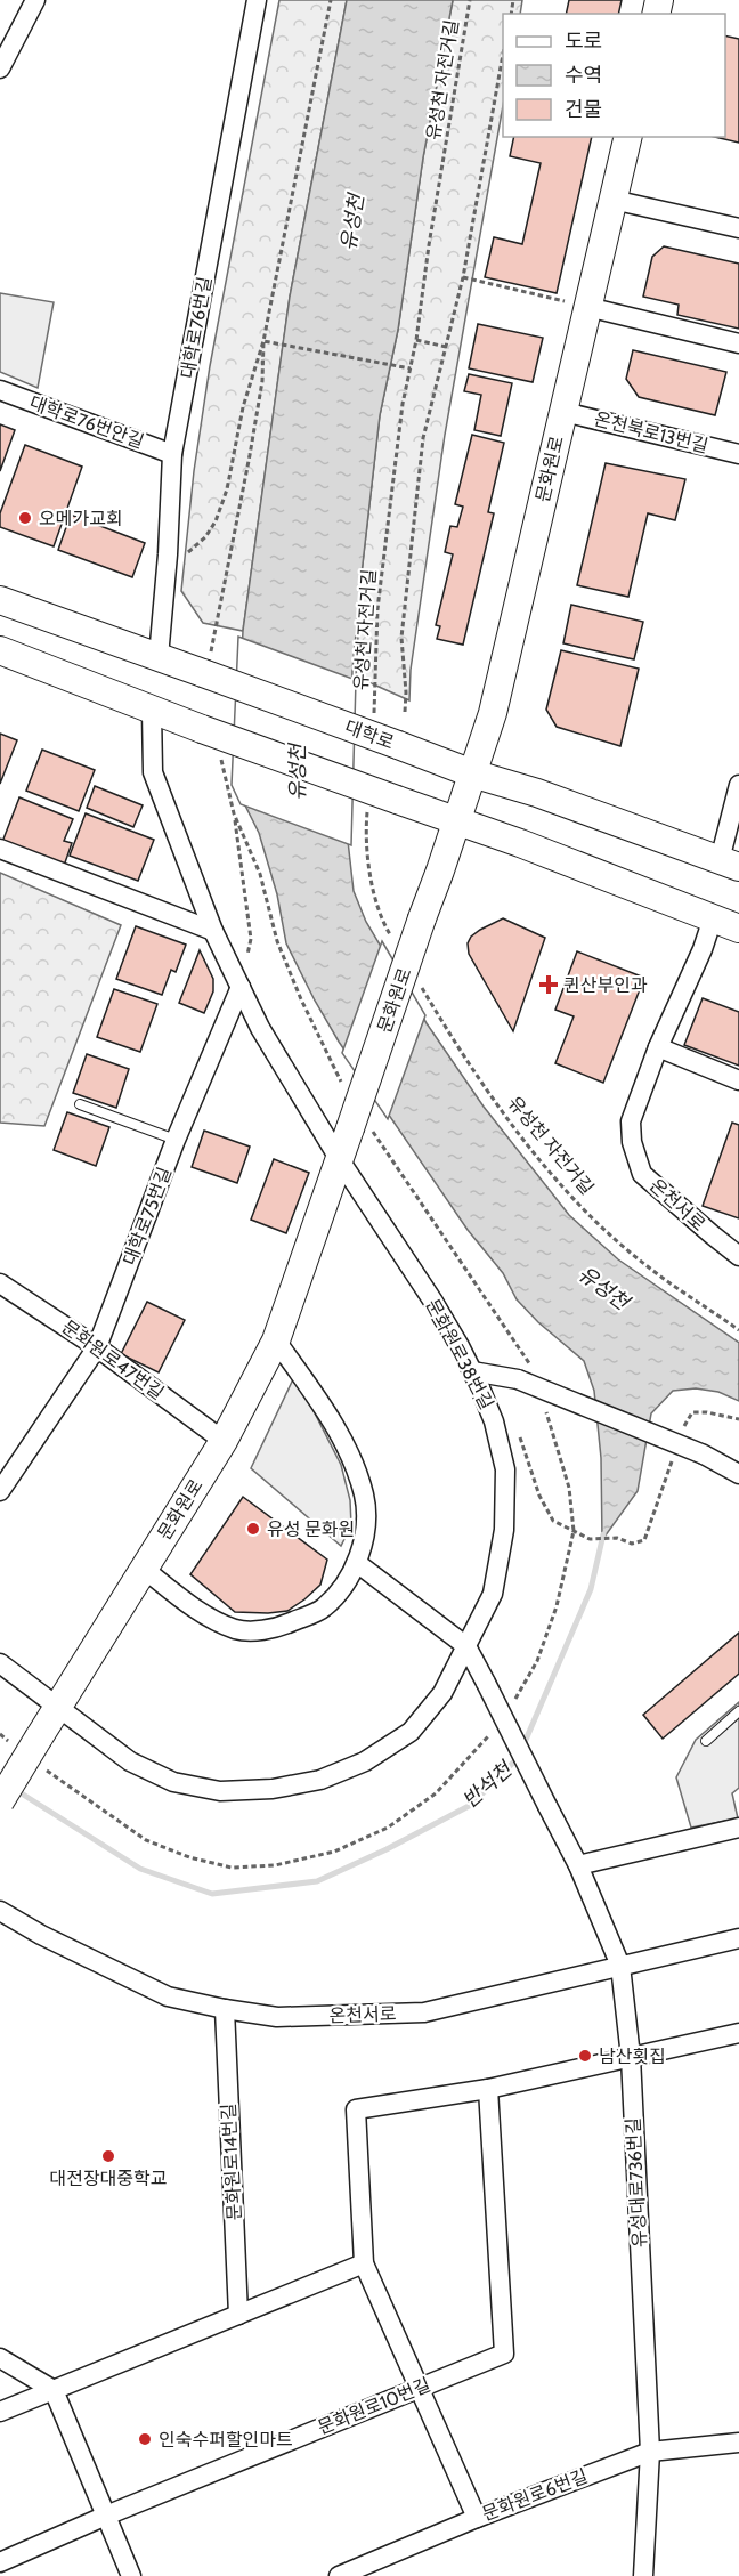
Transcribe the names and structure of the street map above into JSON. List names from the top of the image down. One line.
{"streets":{"street":["대학로76번길","대학로76번안길","온천북로13번길","문화원로","대학로","온천서로","대학로75번길","문화원로38번길","문화원로47번길","문화원로14번길","유성대로736번길","문화원로10번길","문화원로6번길"],"path":["유성천 자전거길"]},"crossings":[["대학로76번길","대학로76번안길"],["대학로76번길","대학로"],["온천북로13번길","문화원로"],["문화원로","대학로"],["문화원로","문화원로38번길"],["문화원로","문화원로47번길"],["온천서로","문화원로14번길"],["온천서로","유성대로736번길"],["대학로75번길","문화원로38번길"],["대학로75번길","문화원로47번길"],["문화원로38번길","유성대로736번길"],["유성대로736번길","문화원로6번길"]],"water":["유성천","반석천"],"places":{"other":["오메가교회","유성 문화원","남산횟집","대전장대중학교","인숙수퍼할인마트"],"health":["퀸산부인과"]},"legend":["도로","수역","건물"]}
